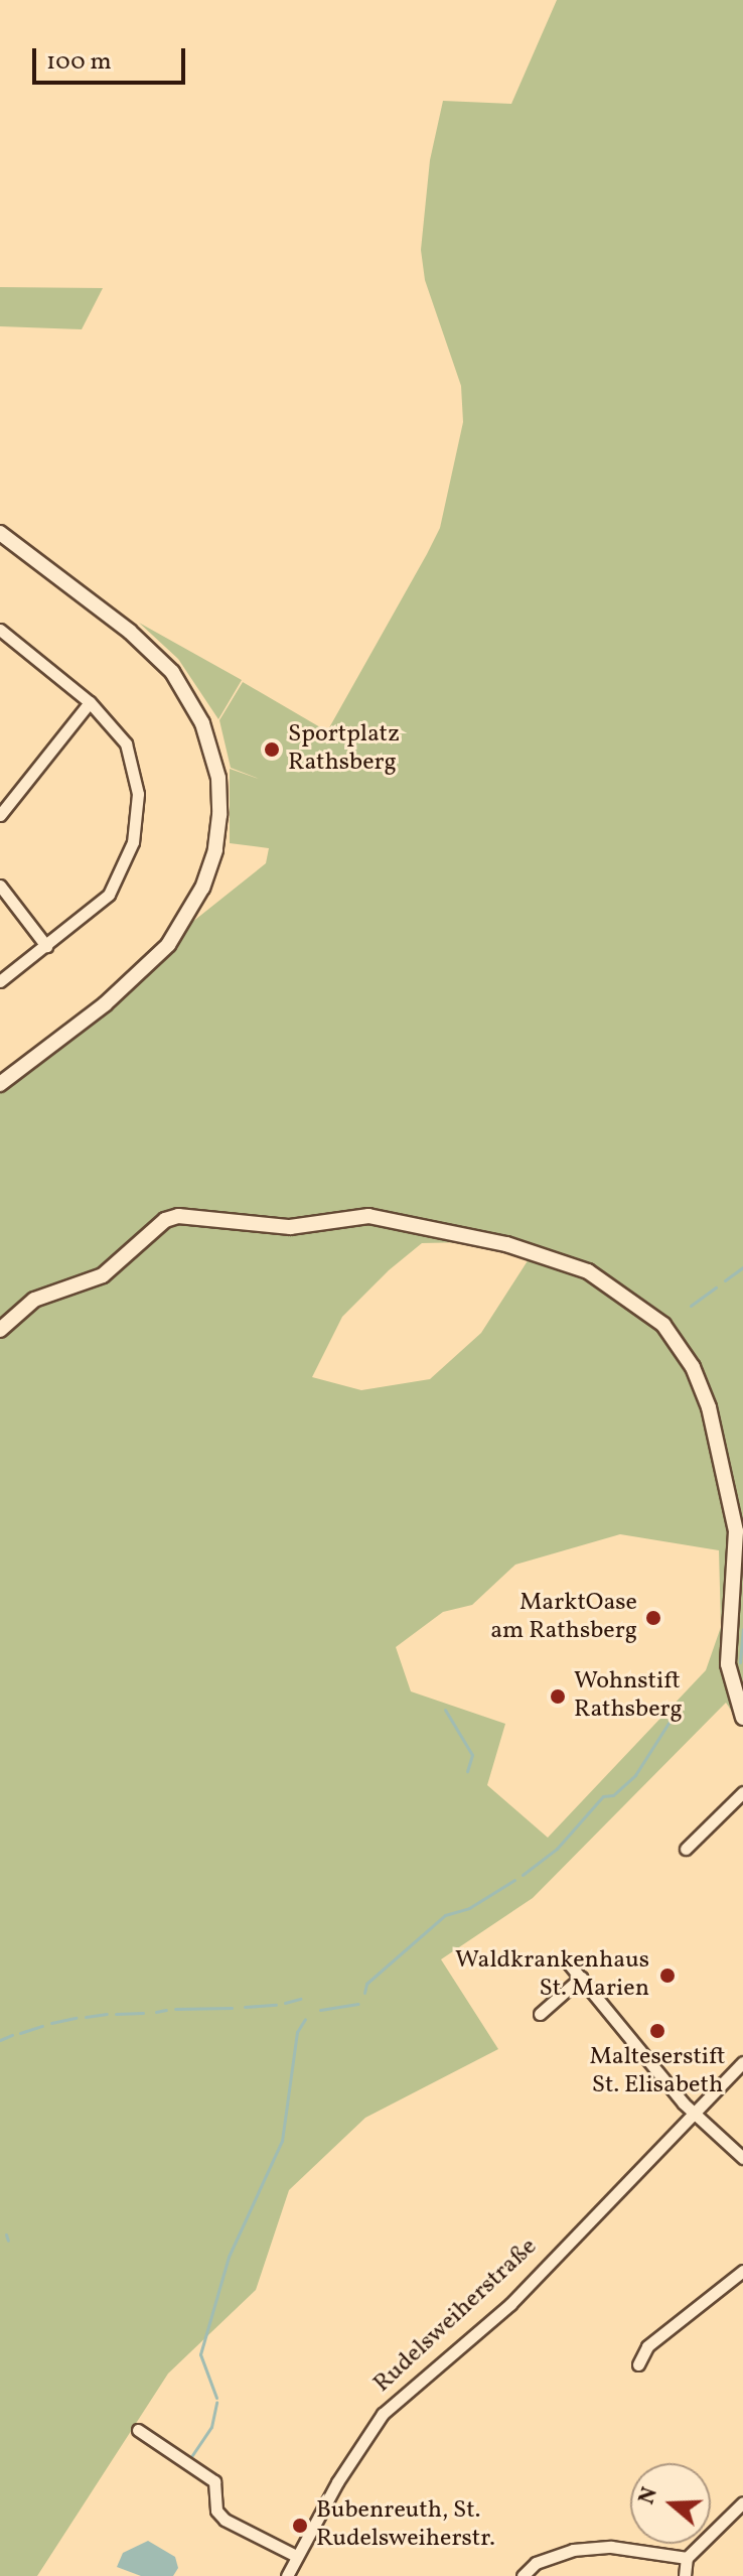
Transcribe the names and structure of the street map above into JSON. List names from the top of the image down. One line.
{"streets":{"street":["Rudelsweiherstraße"]},"places":["Sportplatz Rathsberg","MarktOase am Rathsberg","Wohnstift Rathsberg","Waldkrankenhaus St. Marien","Malteserstift St. Elisabeth","Bubenreuth, St. Rudelsweiherstr."],"scale_bar":"100 m","north":"left"}
